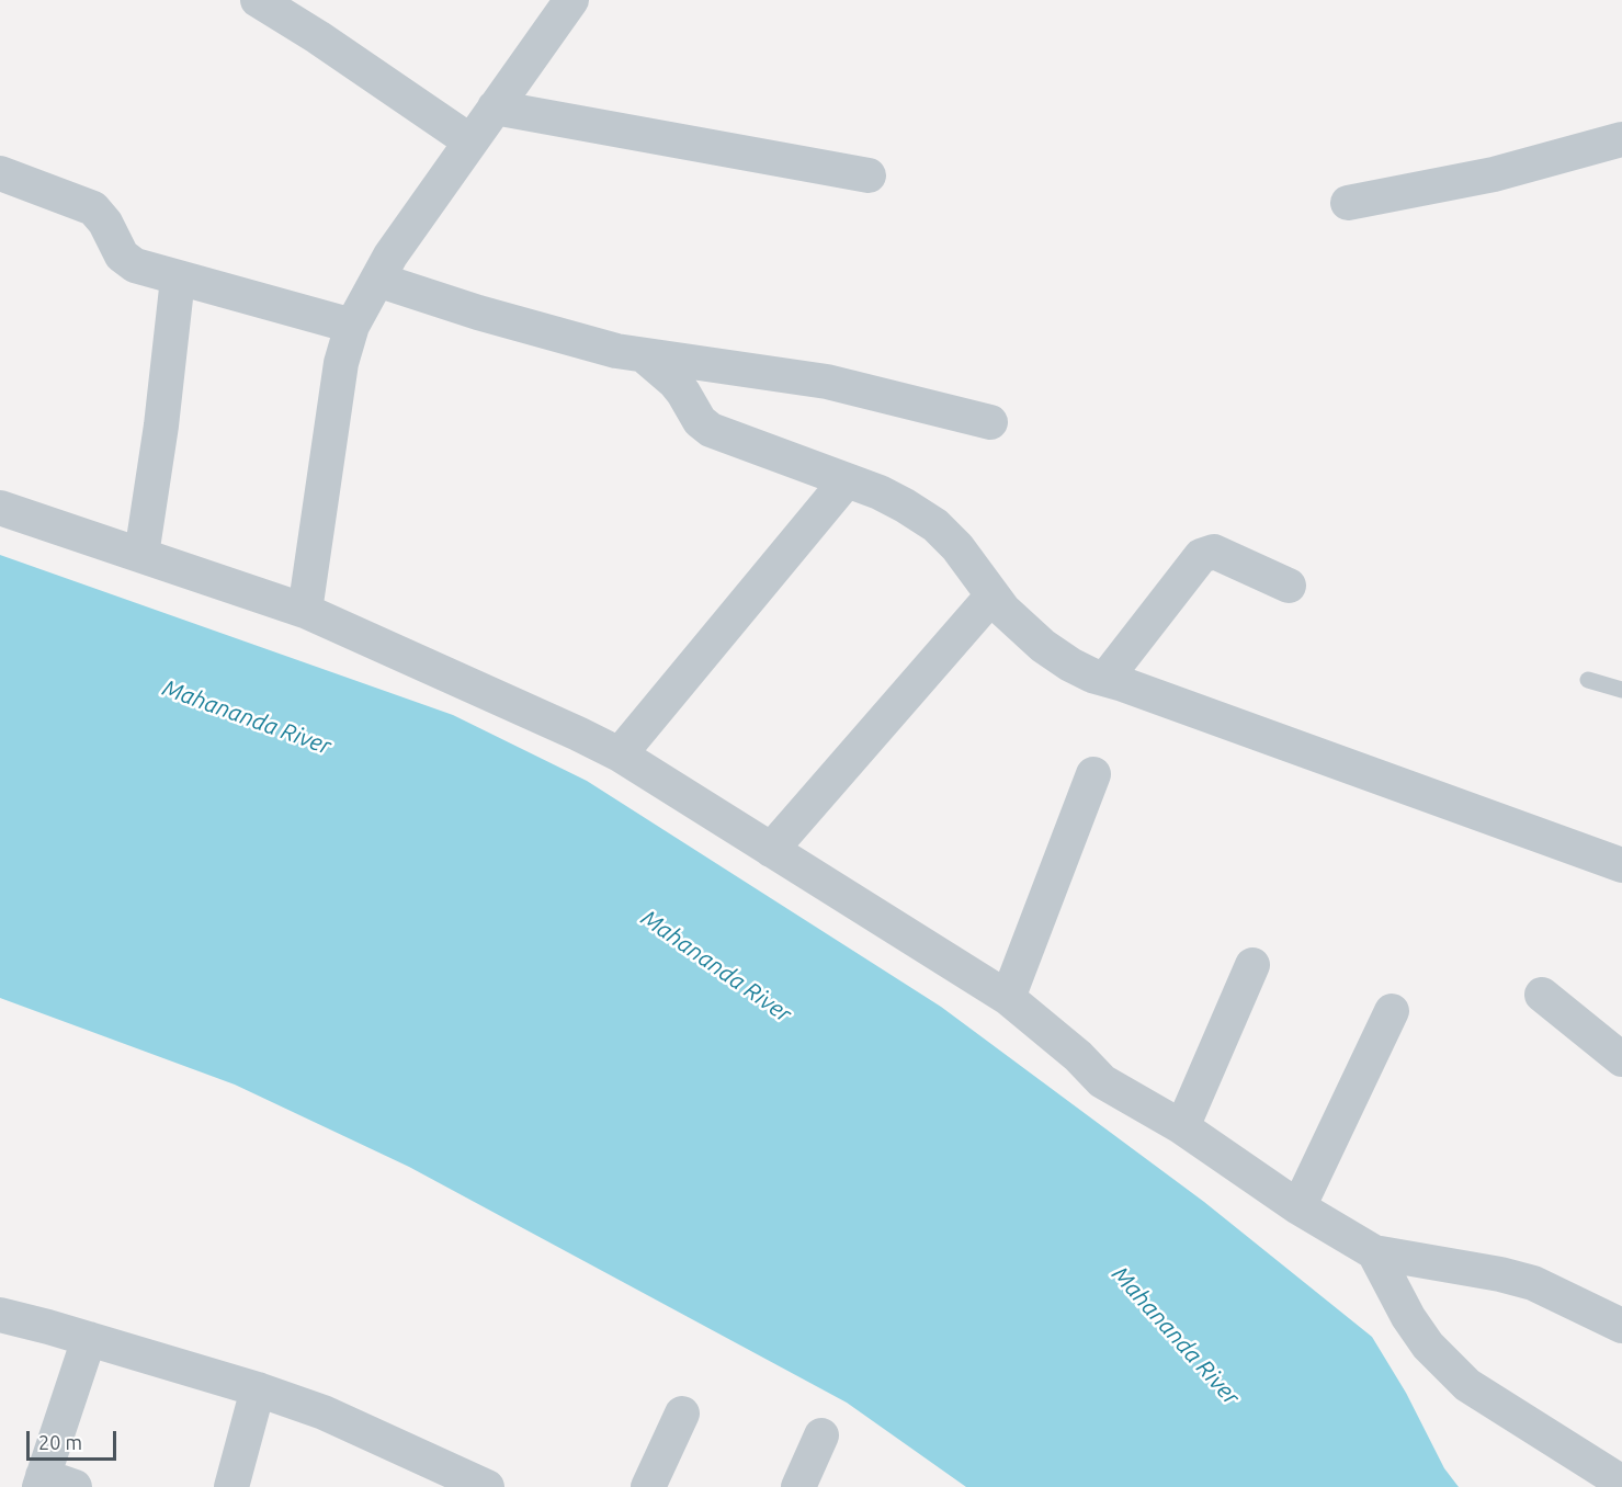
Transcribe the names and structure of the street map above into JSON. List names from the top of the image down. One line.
{"water":["Mahananda River"],"scale_bar":"20 m"}
